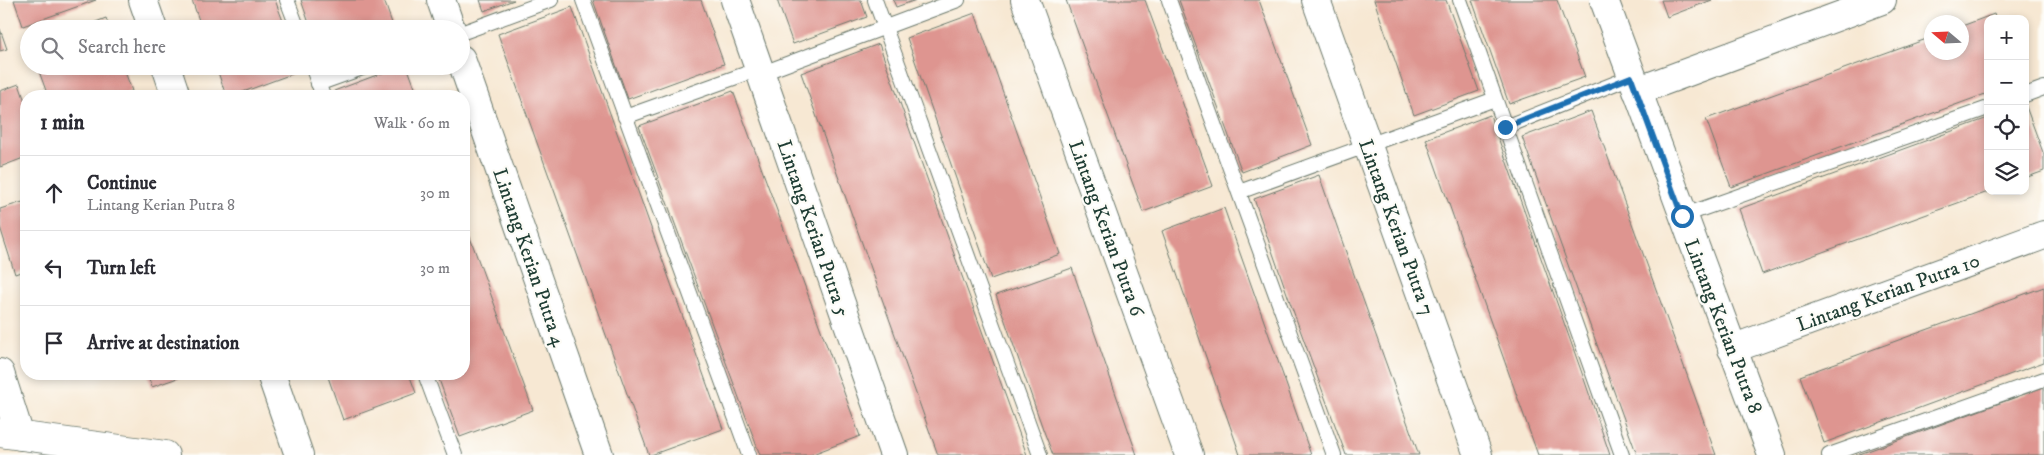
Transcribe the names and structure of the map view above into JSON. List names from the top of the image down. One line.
{"streets":{"street":["Lintang Kerian Putra 7","Lintang Kerian Putra 5","Lintang Kerian Putra 6","Lintang Kerian Putra 4","Lintang Kerian Putra 10","Lintang Kerian Putra 8"]},"crossings":[["Lintang Kerian Putra 10","Lintang Kerian Putra 8"]],"north":"left","page":{"map_buttons":["+","−"],"search":"Search here","heading":["1 min","Walk · 60 m"],"list":[["Continue","Lintang Kerian Putra 8","30 m"],["Turn left","30 m"],"Arrive at destination"]}}
